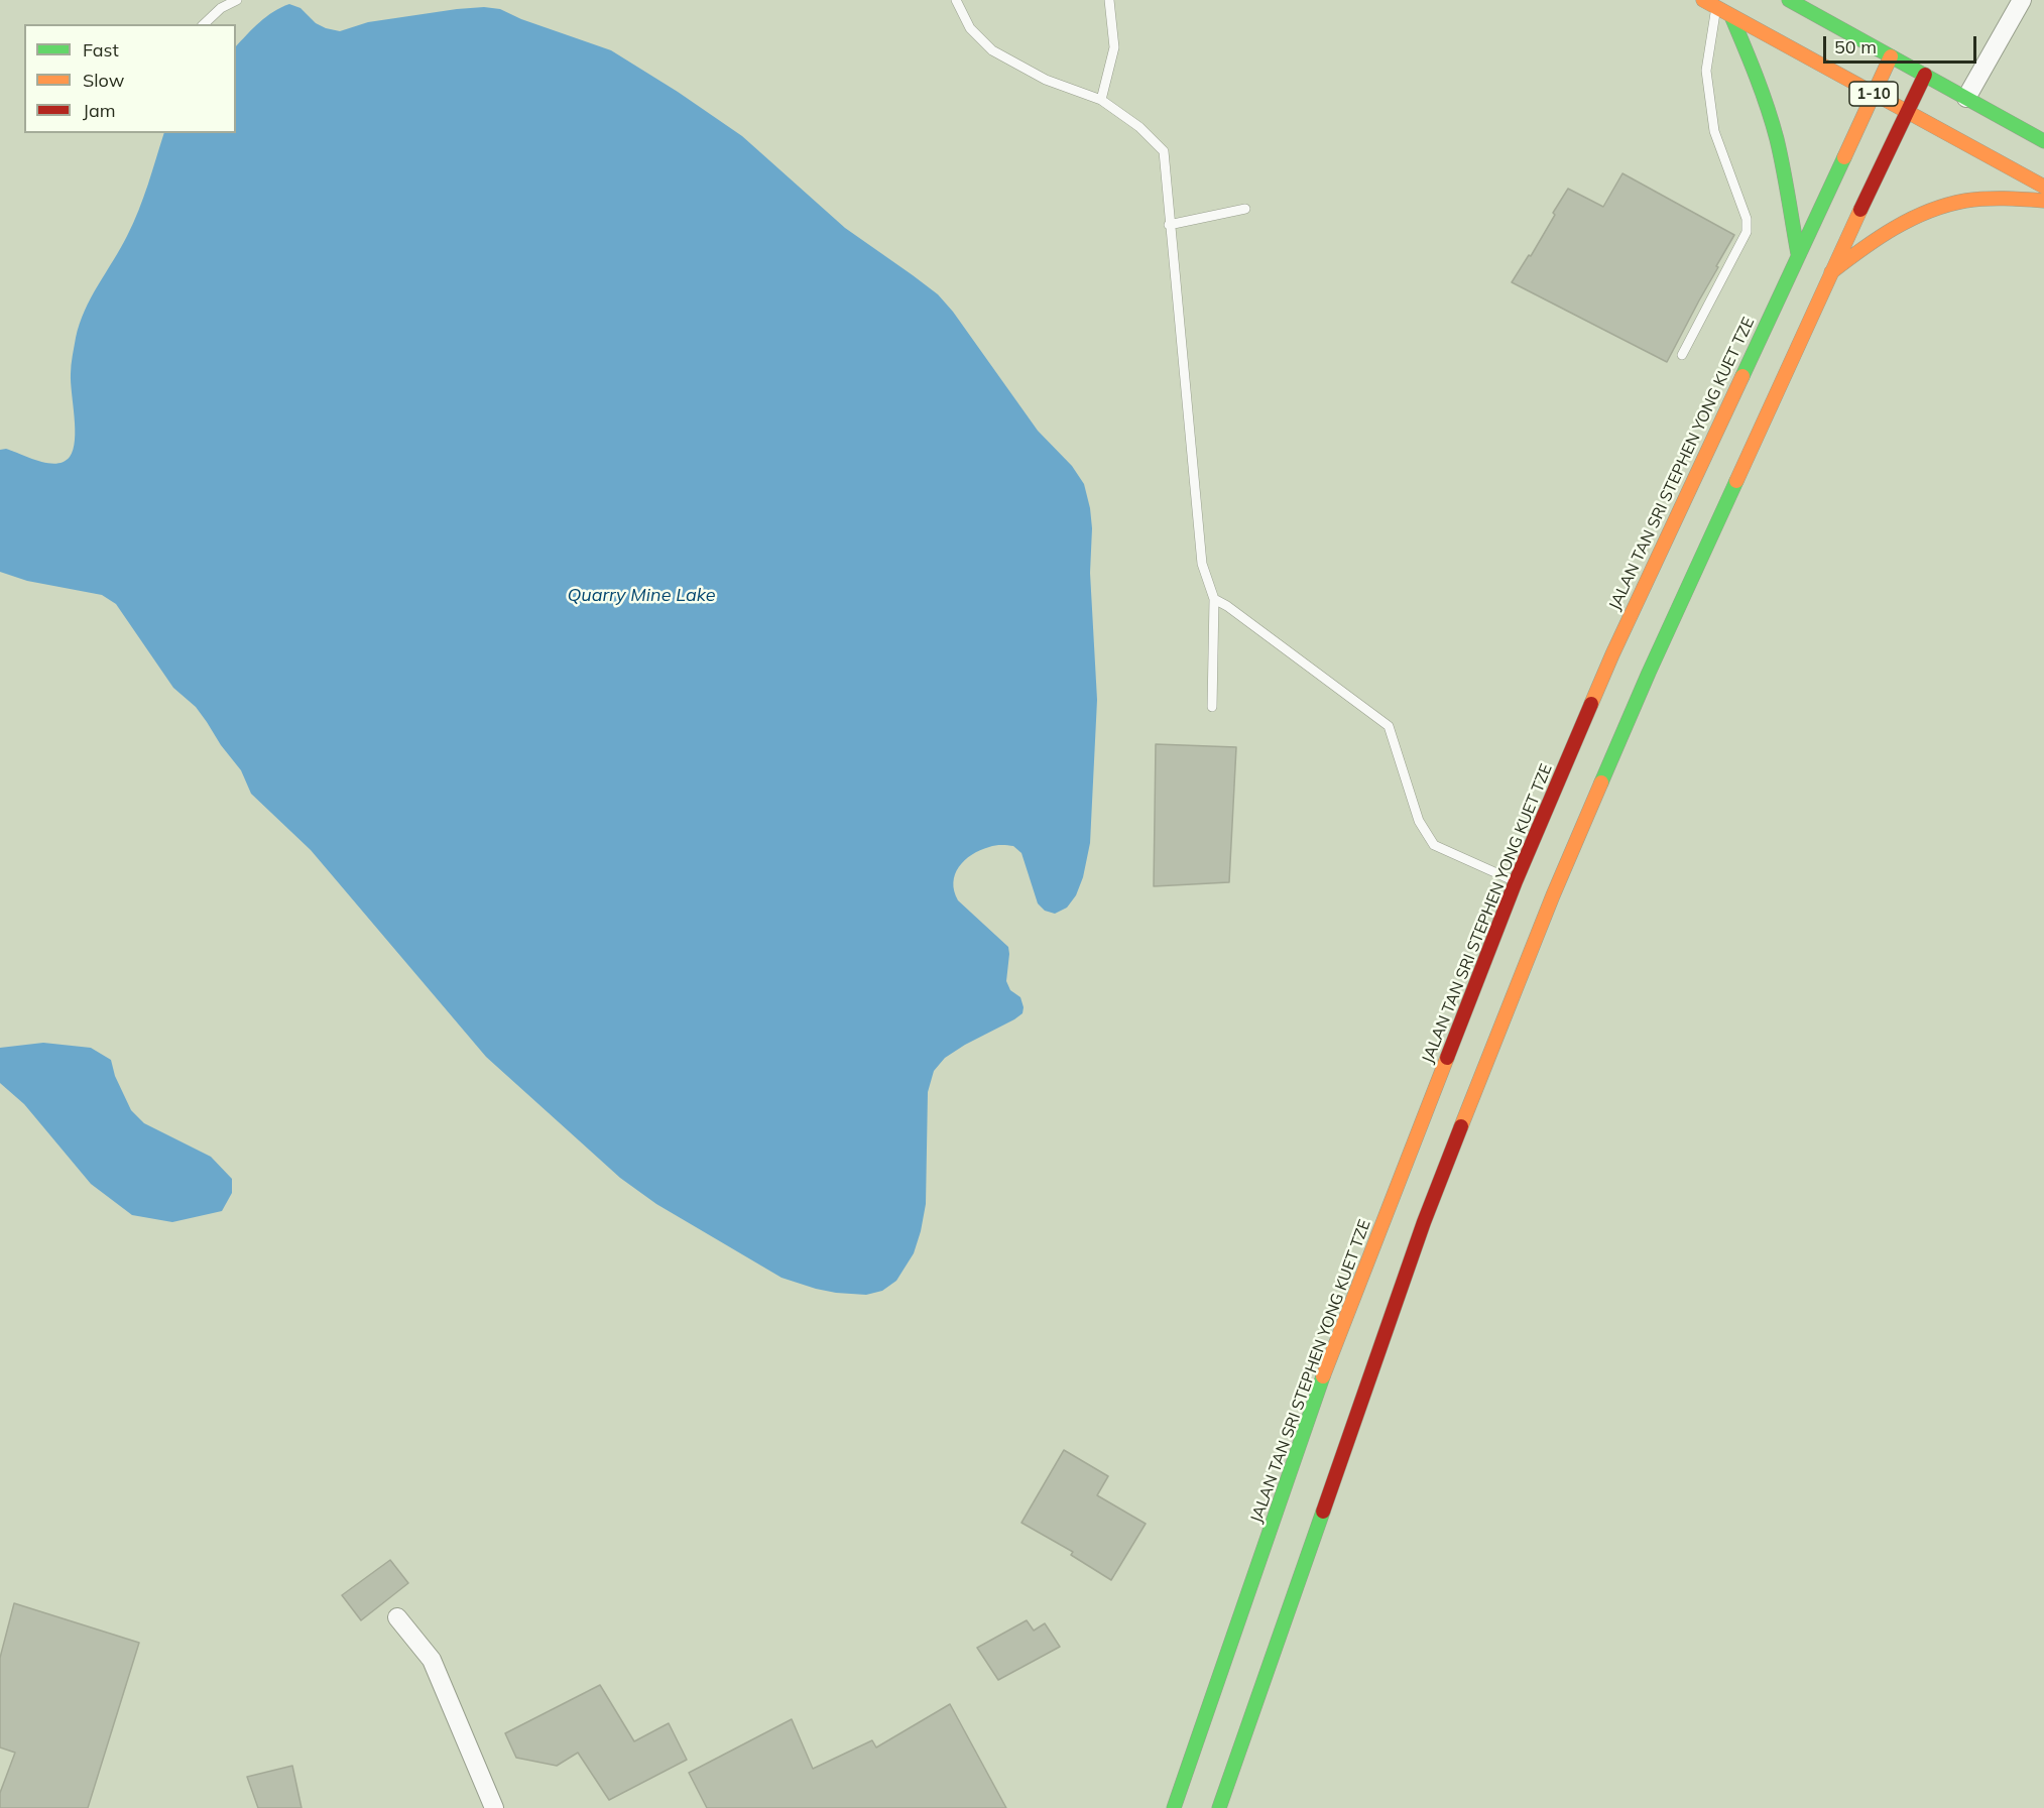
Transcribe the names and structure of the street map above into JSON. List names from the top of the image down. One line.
{"streets":{"main road":["1-10","JALAN TAN SRI STEPHEN YONG KUET TZE"]},"crossings":[["1-10","JALAN TAN SRI STEPHEN YONG KUET TZE"]],"water":["Quarry Mine Lake"],"legend":["Fast","Slow","Jam"],"scale_bar":"50 m"}
